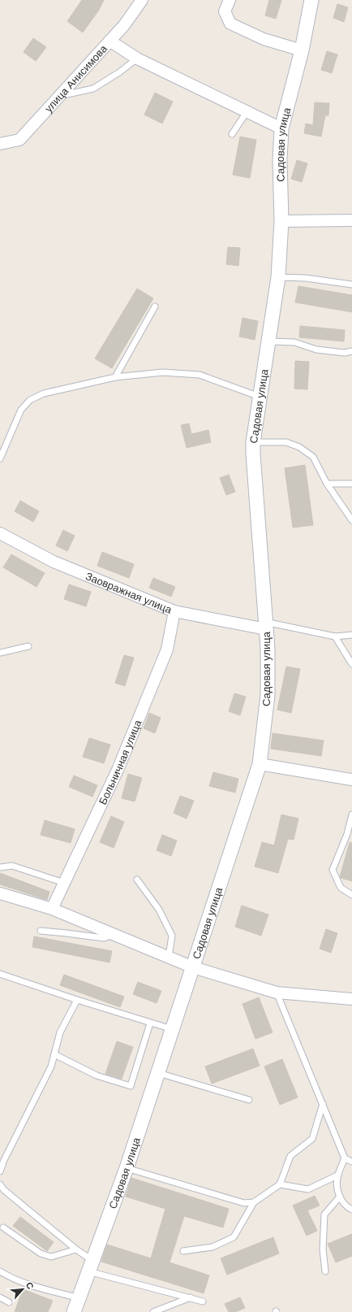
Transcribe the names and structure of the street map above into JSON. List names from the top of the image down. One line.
{"streets":{"street":["улица Анисимова","Садовая улица","Заовражная улица","Больничная улица"]},"crossings":[["Садовая улица","Заовражная улица"],["Заовражная улица","Больничная улица"]],"north":"top right"}
